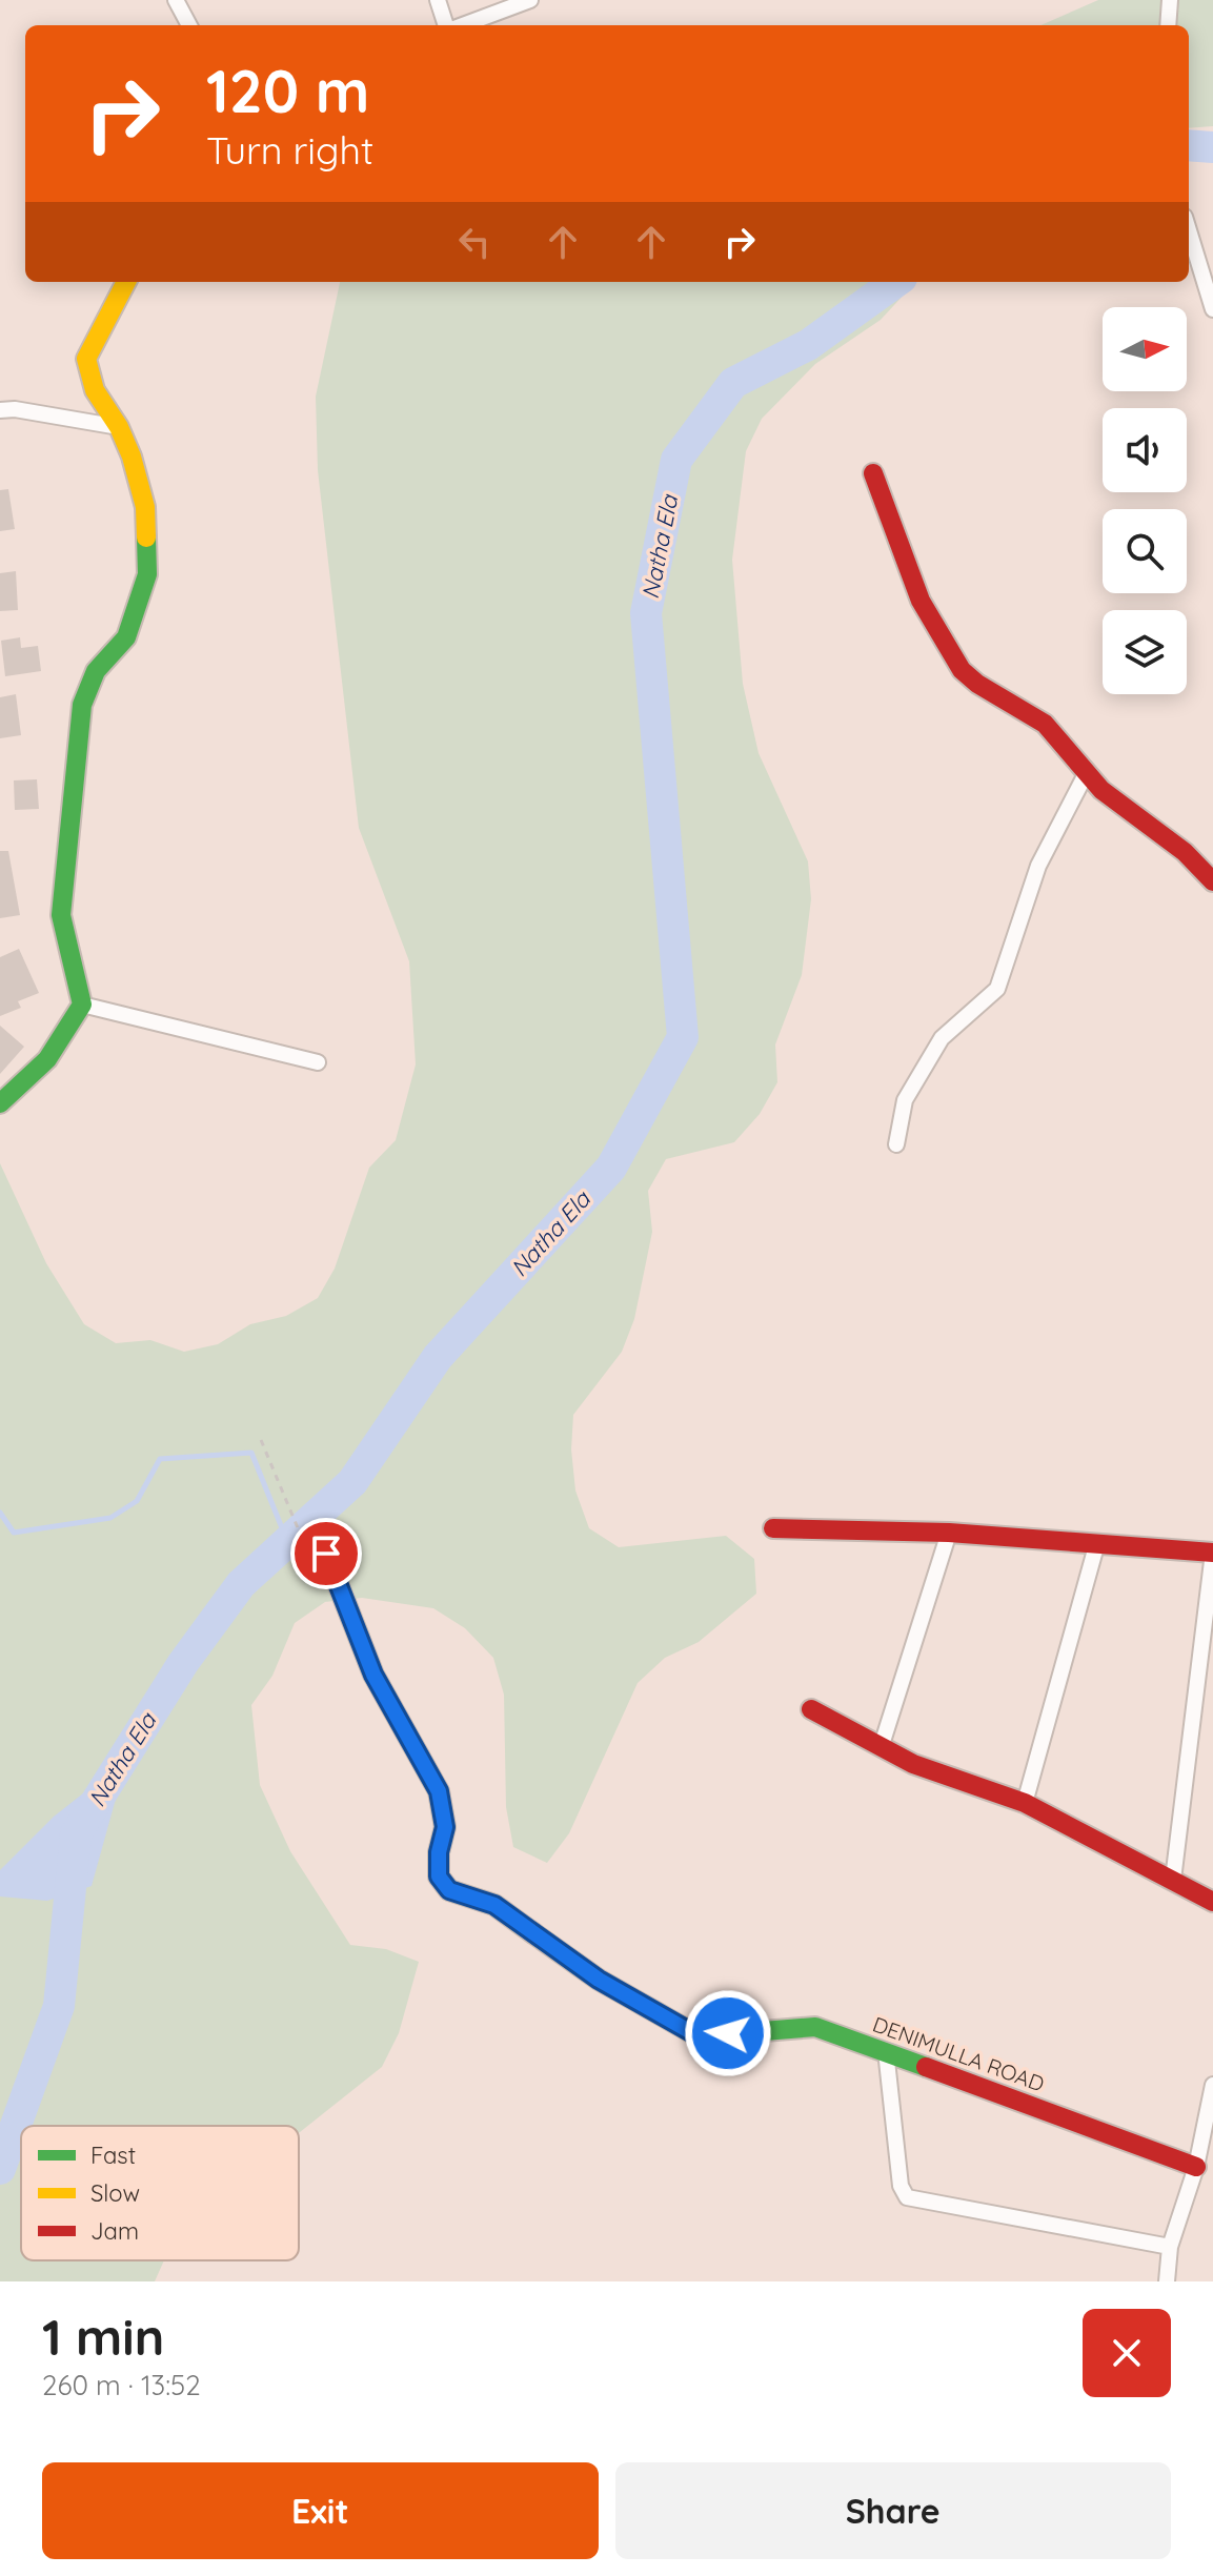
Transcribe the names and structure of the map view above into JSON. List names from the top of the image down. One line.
{"streets":{"street":["DENIMULLA ROAD"]},"water":["Natha Ela"],"legend":["Fast","Slow","Jam"],"north":"right","page":{"turn":["120 m","Turn right"],"heading":["1 min","260 m · 13:52"],"buttons":["Exit","Share"]}}
